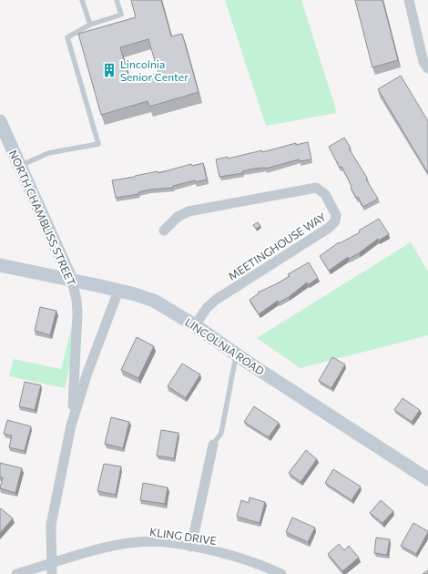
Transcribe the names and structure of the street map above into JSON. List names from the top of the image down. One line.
{"streets":{"main road":["NORTH CHAMBLISS STREET","LINCOLNIA ROAD"],"street":["MEETINGHOUSE WAY","KLING DRIVE"]},"crossings":[["NORTH CHAMBLISS STREET","LINCOLNIA ROAD"],["NORTH CHAMBLISS STREET","KLING DRIVE"],["MEETINGHOUSE WAY","LINCOLNIA ROAD"]],"places":{"building":["Lincolnia Senior Center"]}}
